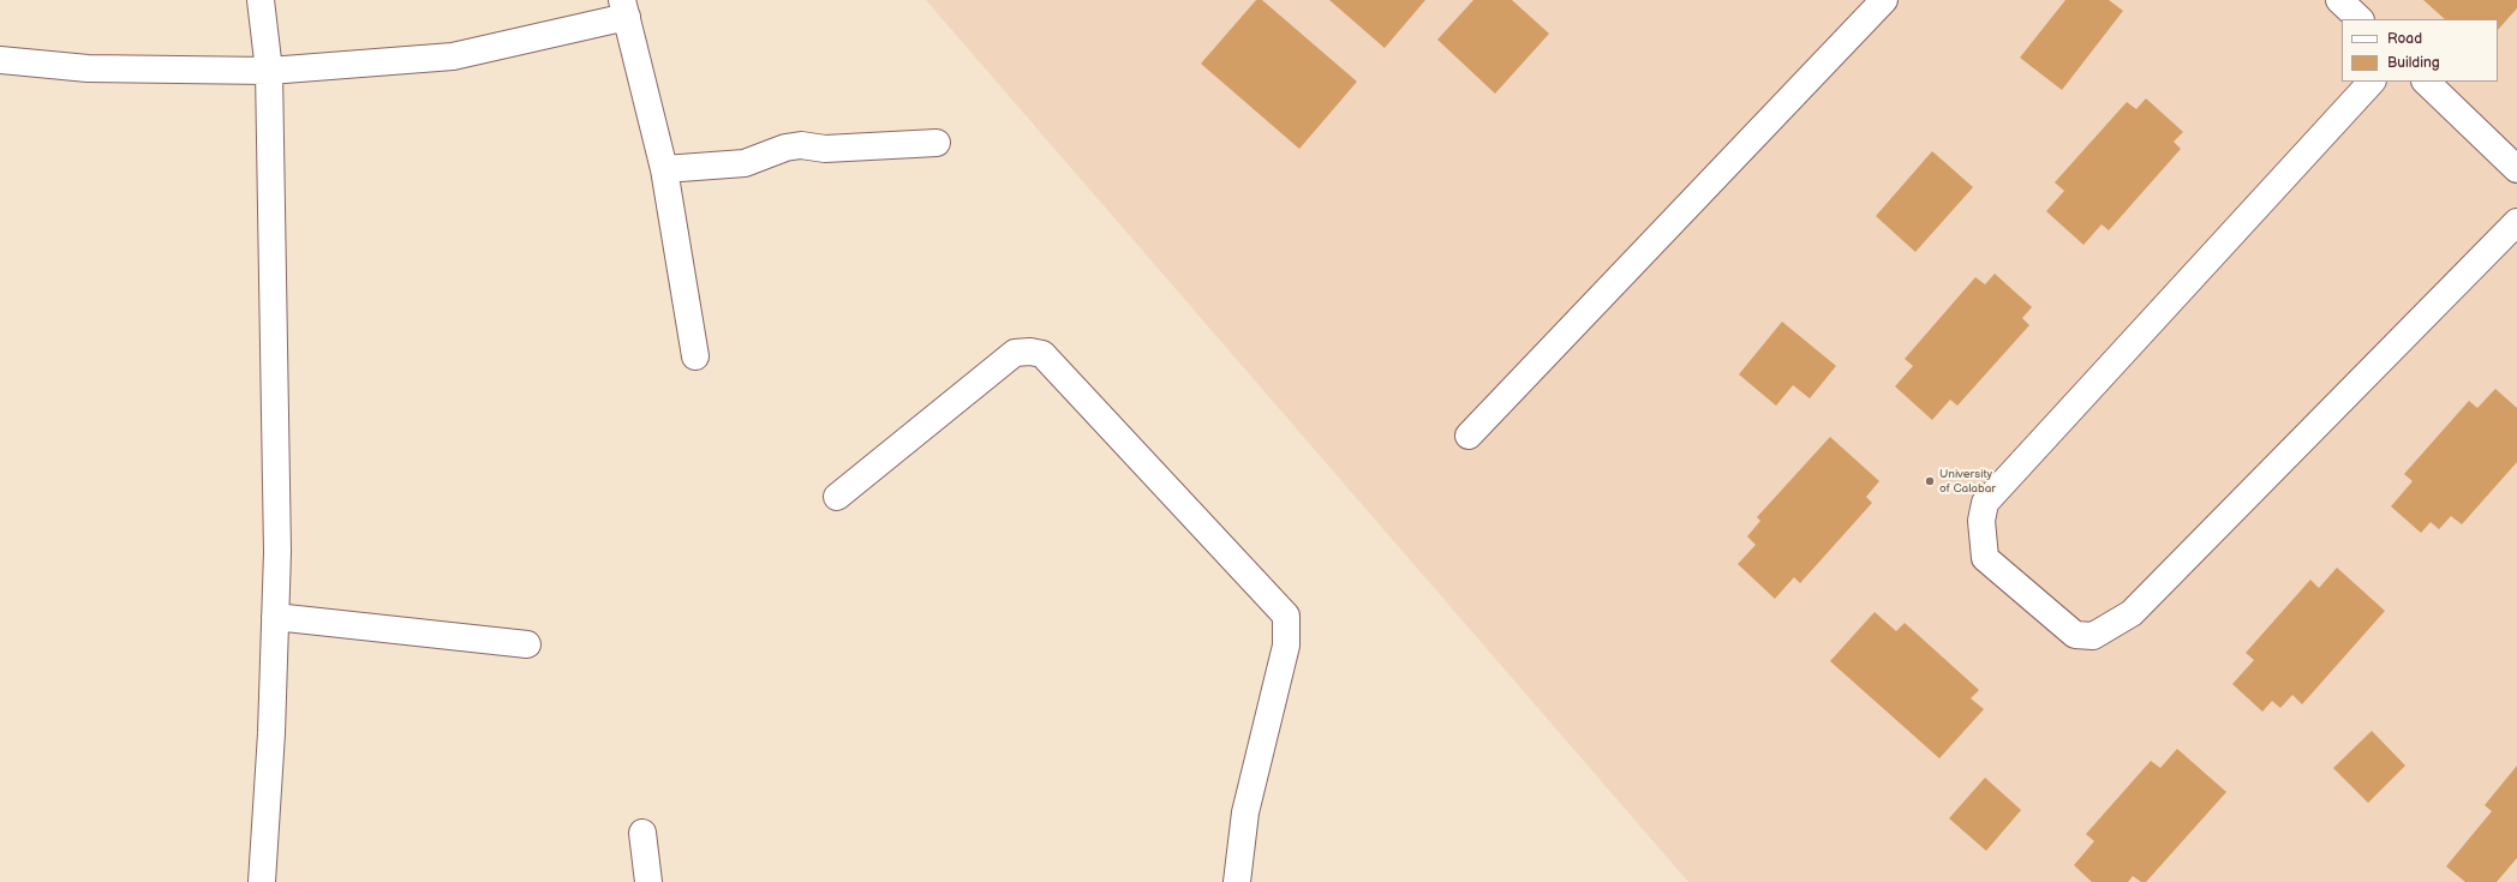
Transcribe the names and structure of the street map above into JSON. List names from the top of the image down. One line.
{"places":["University of Calabar"],"legend":["Road","Building"]}
